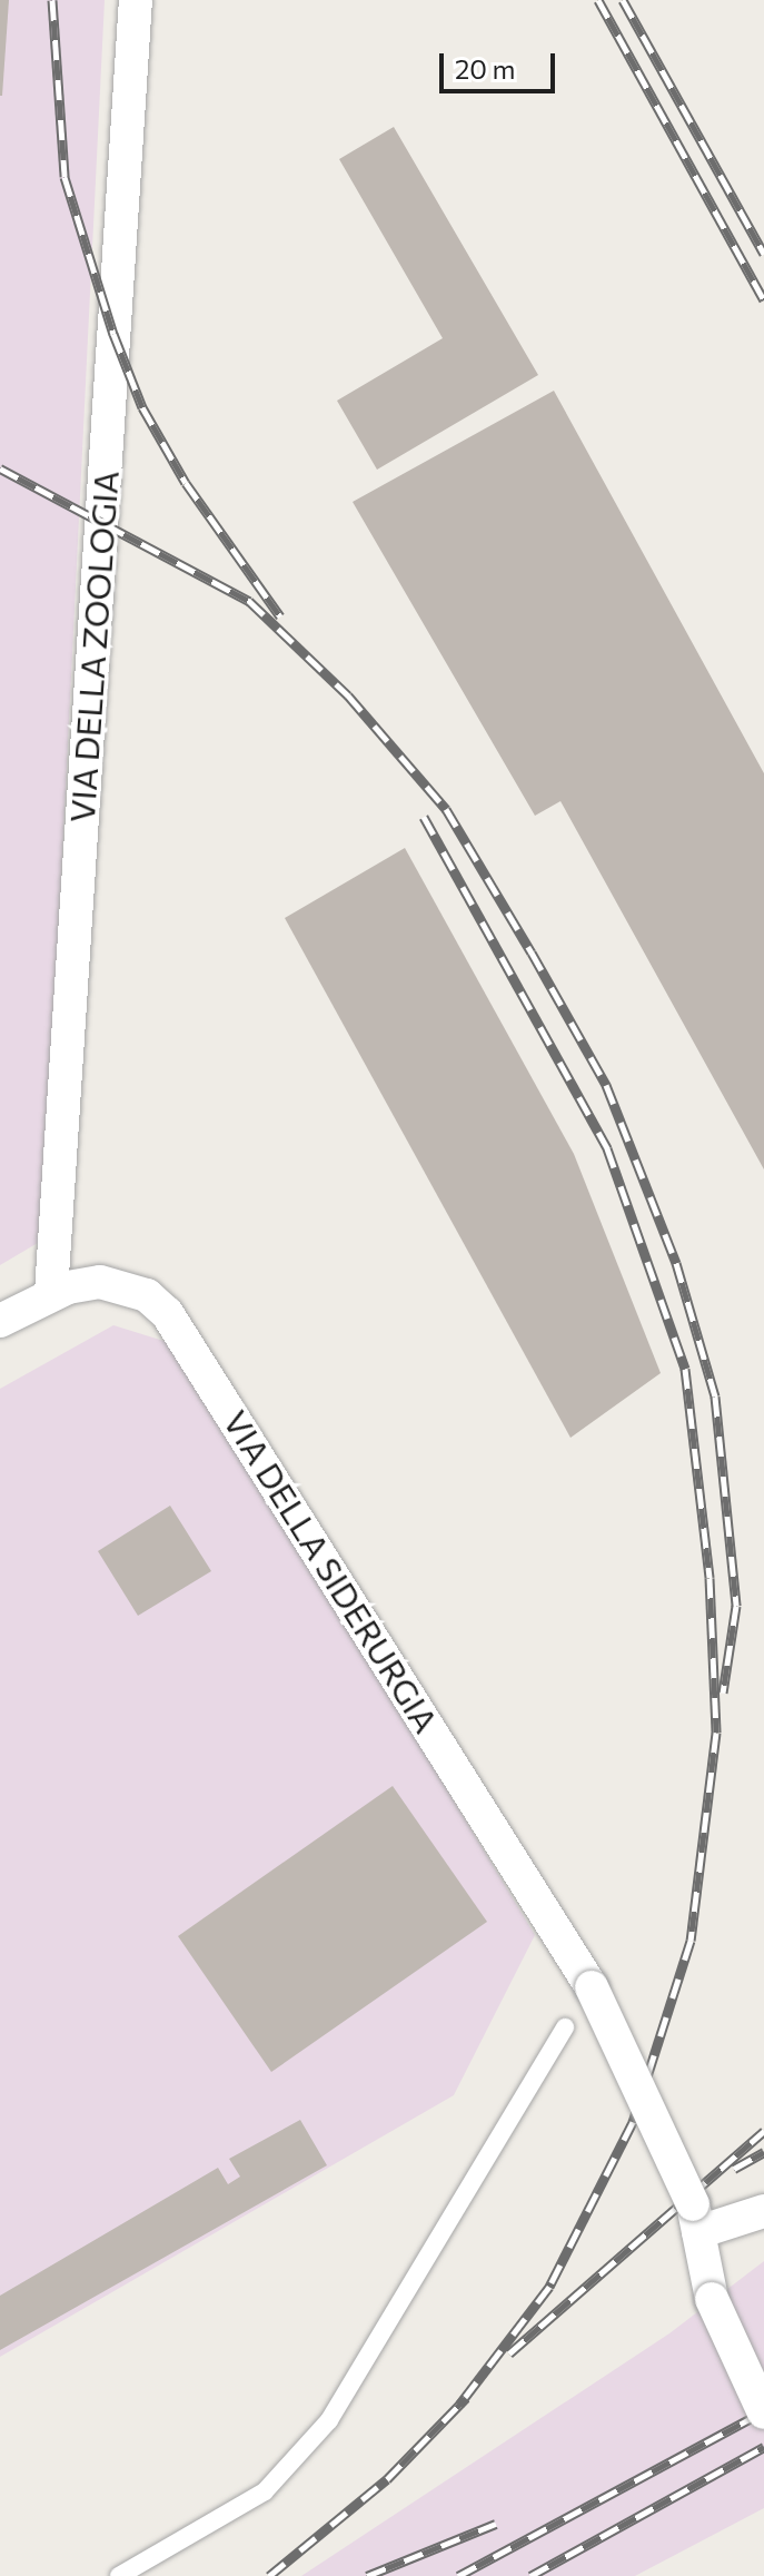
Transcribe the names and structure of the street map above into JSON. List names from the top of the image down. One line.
{"streets":{"street":["VIA DELLA ZOOLOGIA","VIA DELLA SIDERURGIA"]},"crossings":[["VIA DELLA ZOOLOGIA","VIA DELLA SIDERURGIA"]],"scale_bar":"20 m"}
